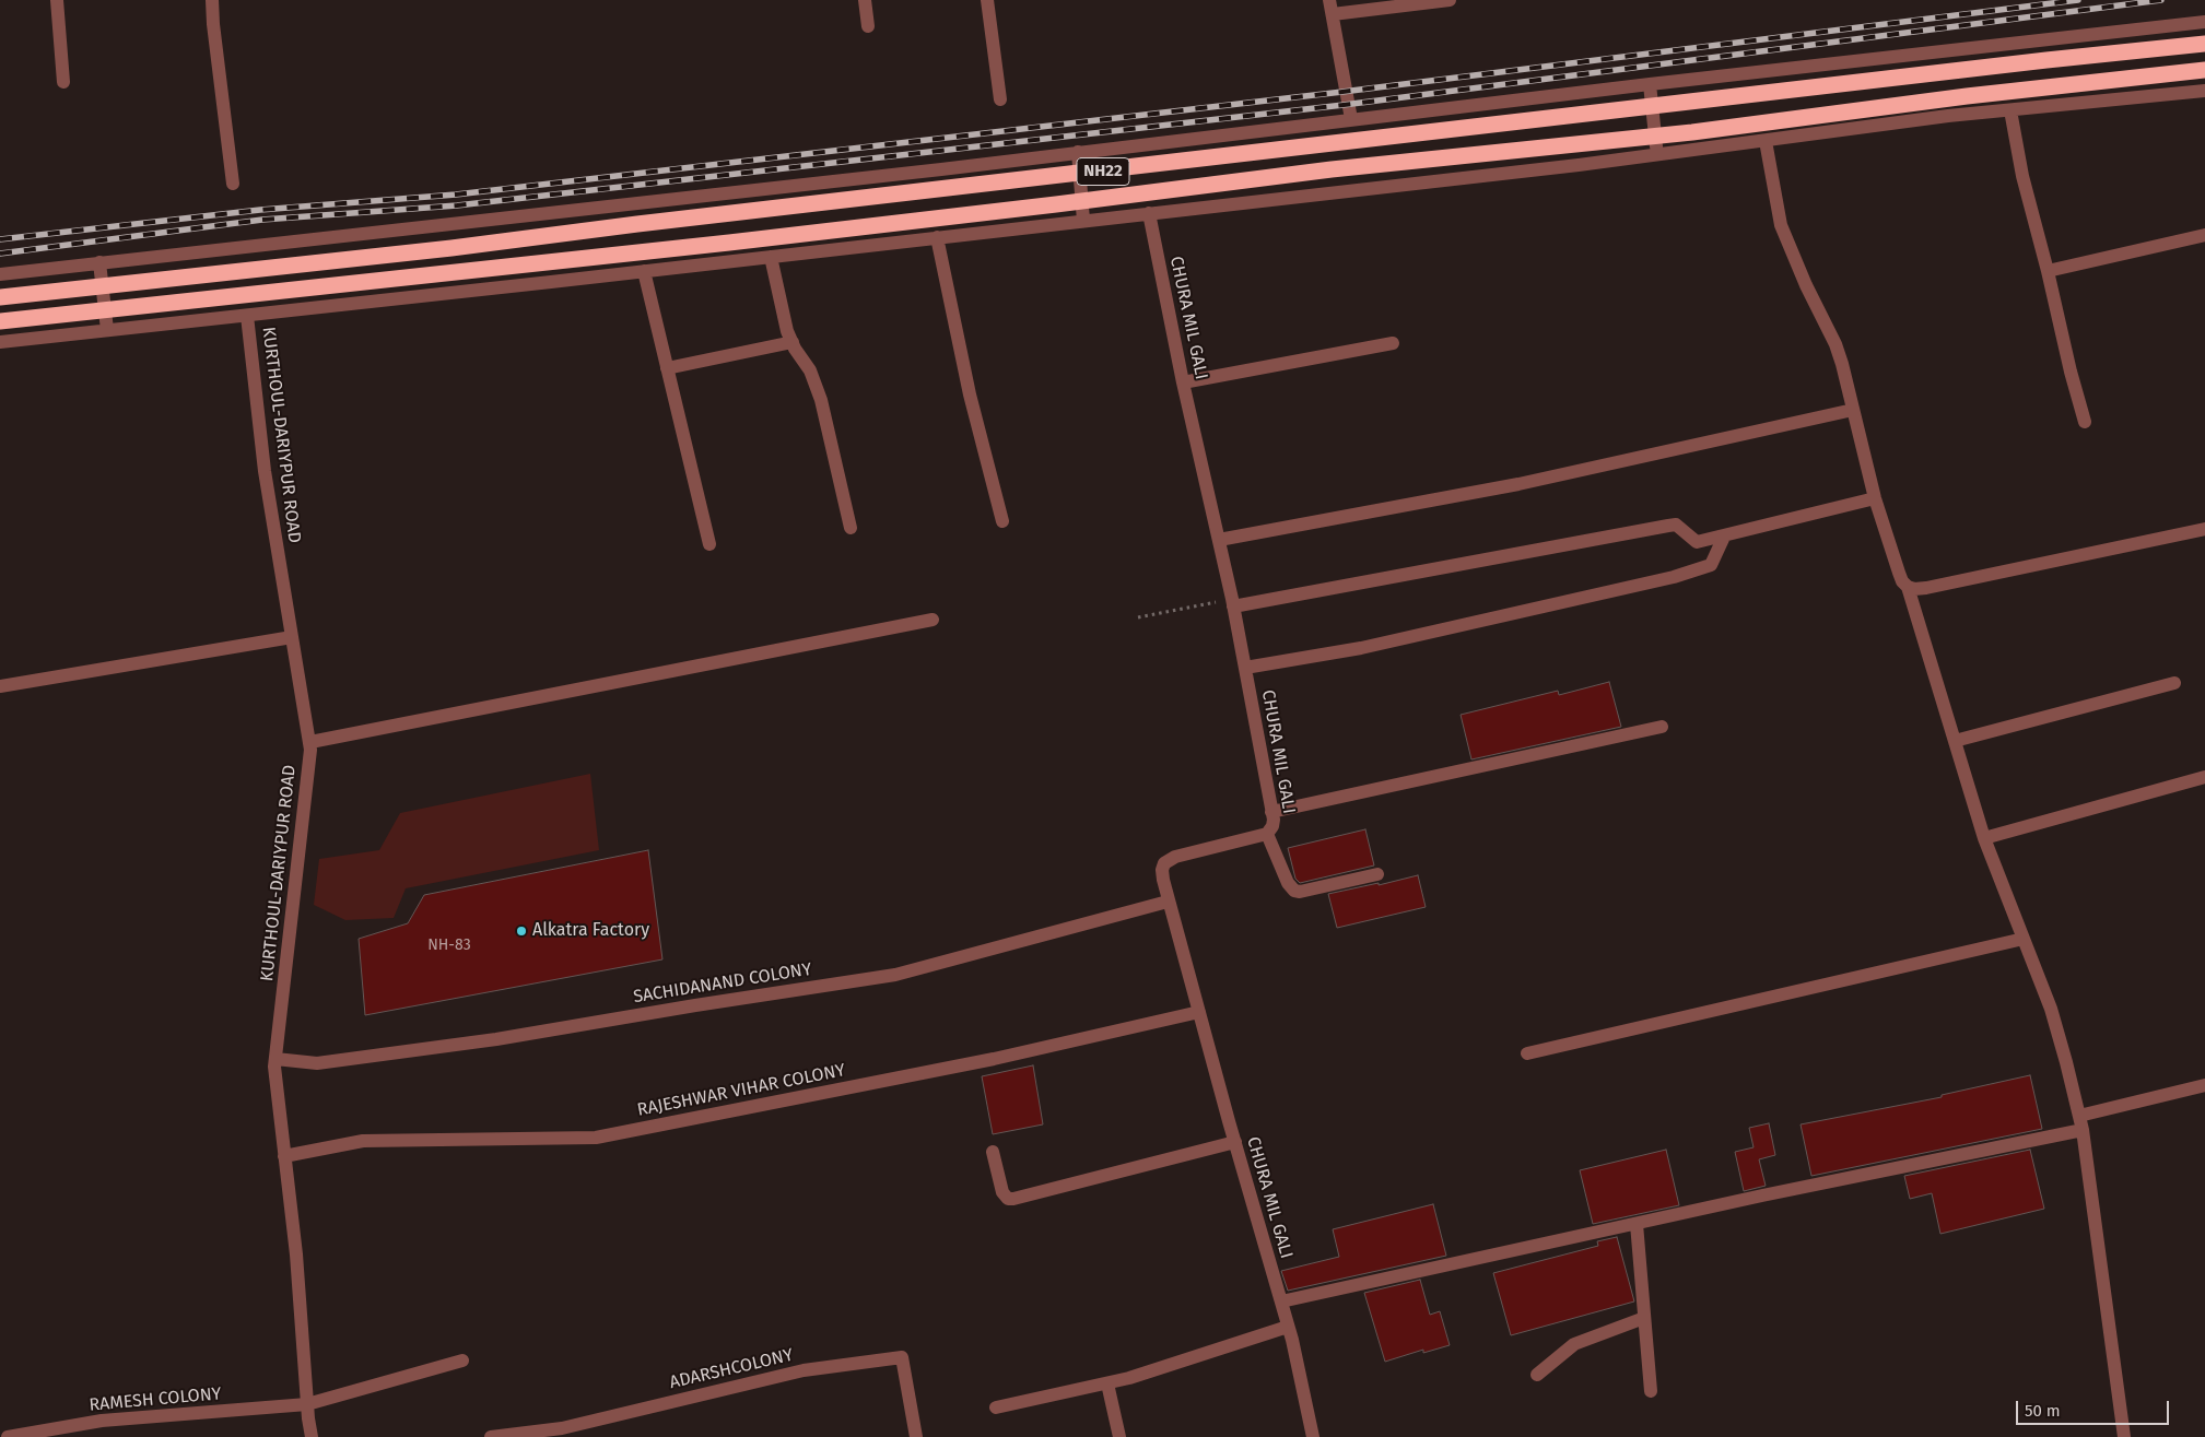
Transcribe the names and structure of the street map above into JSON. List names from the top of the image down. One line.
{"streets":{"highway":["NH22"],"street":["CHURA MIL GALI","KURTHOUL-DARIYPUR ROAD","SACHIDANAND COLONY","RAJESHWAR VIHAR COLONY","ADARSHCOLONY","RAMESH COLONY"]},"crossings":[["CHURA MIL GALI","SACHIDANAND COLONY"],["CHURA MIL GALI","RAJESHWAR VIHAR COLONY"],["KURTHOUL-DARIYPUR ROAD","SACHIDANAND COLONY"],["KURTHOUL-DARIYPUR ROAD","RAJESHWAR VIHAR COLONY"],["KURTHOUL-DARIYPUR ROAD","RAMESH COLONY"]],"places":["Alkatra Factory"],"house_numbers":["NH-83"],"scale_bar":"50 m"}
